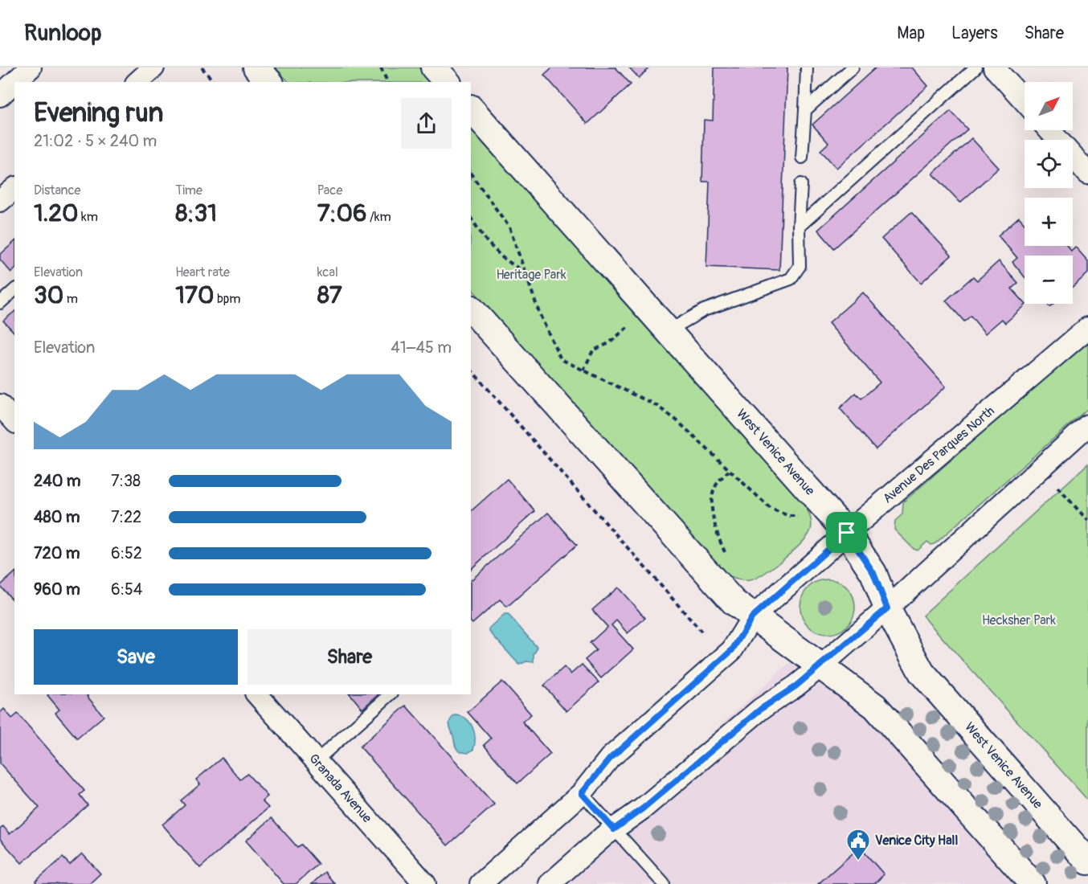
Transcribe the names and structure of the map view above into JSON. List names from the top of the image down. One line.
{"streets":{"street":["West Venice Avenue","Avenue Des Parques North","Granada Avenue"]},"crossings":[["West Venice Avenue","Avenue Des Parques North"]],"parks":["Heritage Park","Hecksher Park"],"places":{"public building":["Venice City Hall"]},"north":"top right","page":{"header":"Runloop","nav":["Map","Layers","Share"],"map_buttons":["+","−"],"heading":["Evening run","21:02 · 5 × 240 m"],"stats":[["Distance","1.20 km"],["Time","8:31"],["Pace","7:06 /km"],["Elevation","30 m"],["Heart rate","170 bpm"],["kcal","87"]],"chart":["Elevation","41–45 m"],"list":[{"name":"240 m","note":"7:38"},{"name":"480 m","note":"7:22"},{"name":"720 m","note":"6:52"},{"name":"960 m","note":"6:54"}],"buttons":["Save","Share"]}}
